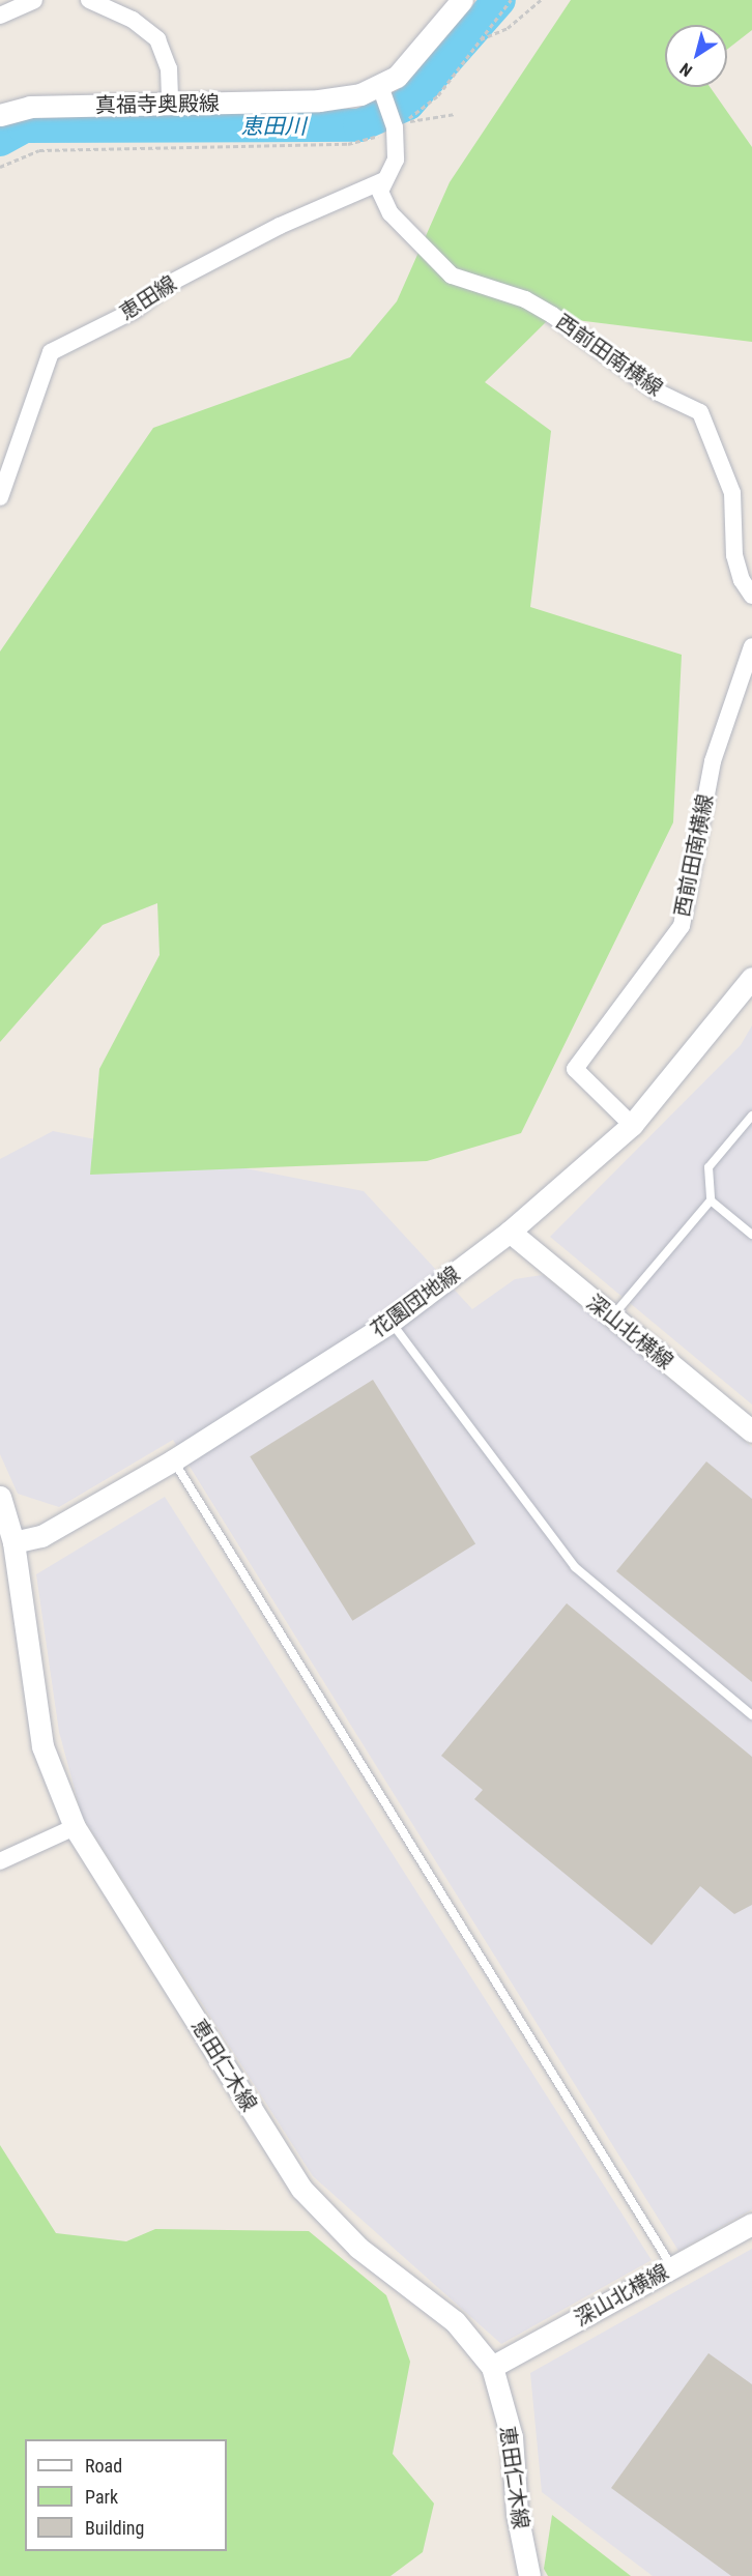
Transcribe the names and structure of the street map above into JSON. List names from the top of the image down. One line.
{"streets":{"street":["真福寺奥殿線","恵田線","西前田南横線","花園団地線","深山北横線","恵田仁木線"]},"crossings":[["恵田線","西前田南横線"],["西前田南横線","花園団地線"],["花園団地線","深山北横線"],["花園団地線","恵田仁木線"],["深山北横線","恵田仁木線"]],"water":["恵田川"],"legend":["Road","Park","Building"],"north":"bottom left"}
